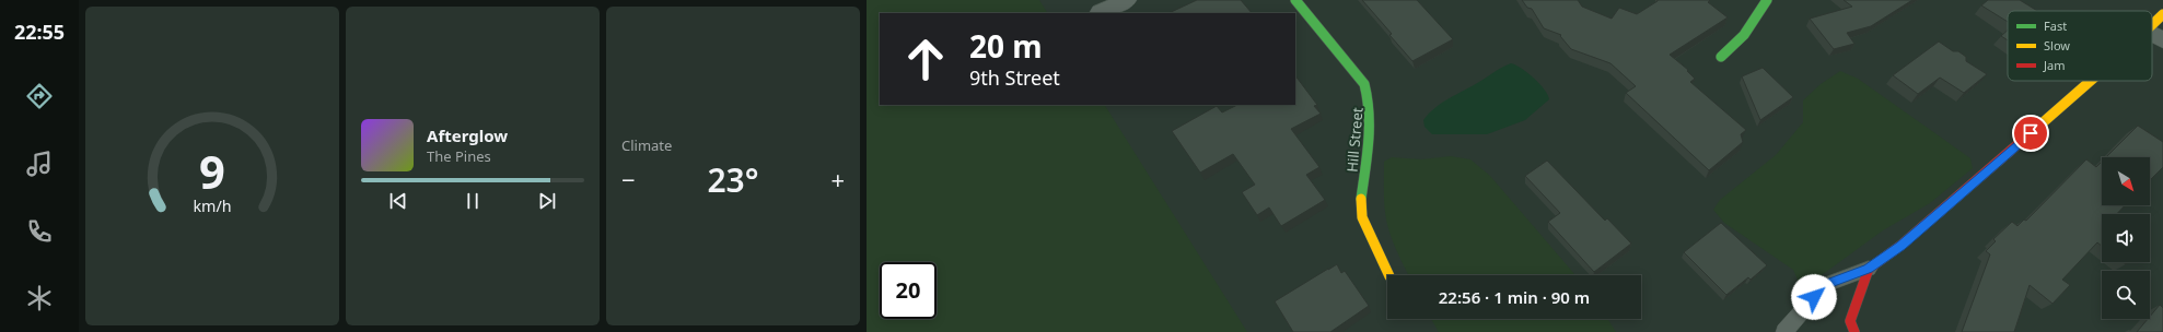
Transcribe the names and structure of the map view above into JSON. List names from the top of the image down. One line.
{"streets":{"street":["Hill Street"]},"legend":["Fast","Slow","Jam"],"north":"bottom right","page":{"tabs":"22:55","tile":"Climate","turn":["20 m","9th Street"],"song":["Afterglow","The Pines"],"heat":["−","23°","+"],"limit":"20","trip":"22:56 · 1 min · 90 m","gauge":["9","km/h"]}}
